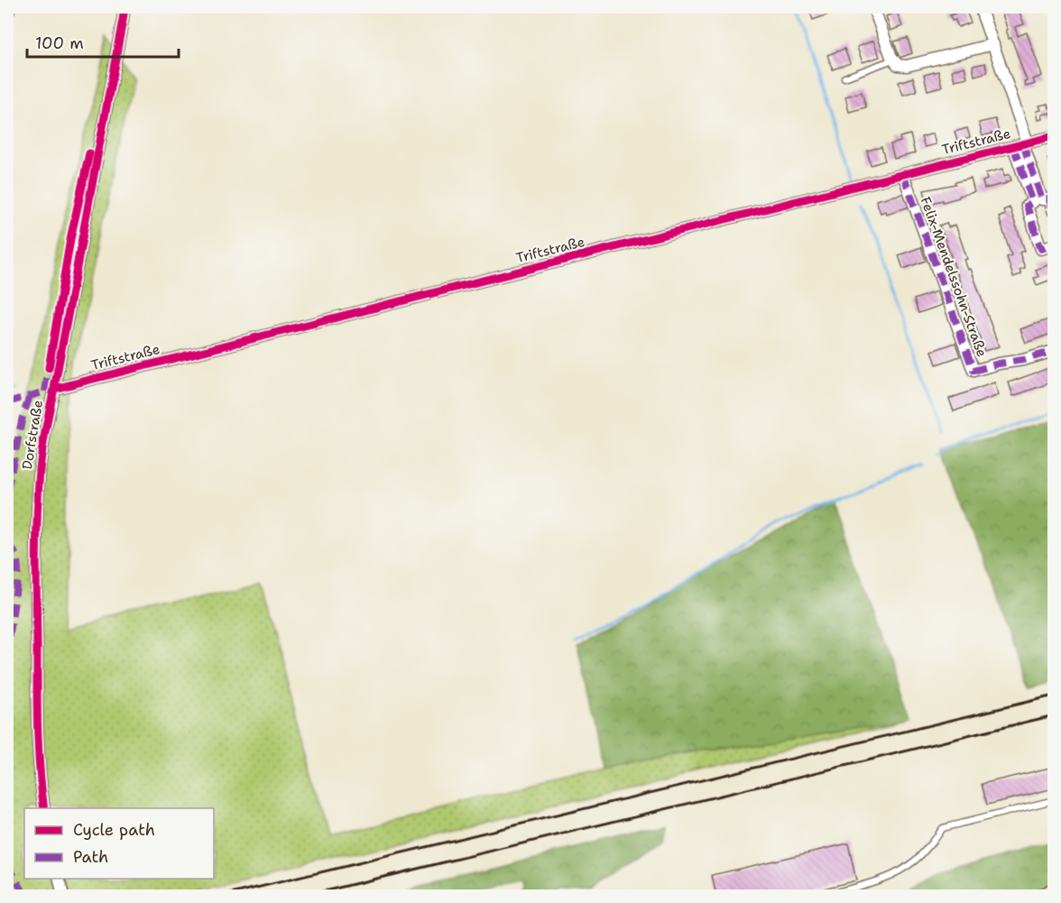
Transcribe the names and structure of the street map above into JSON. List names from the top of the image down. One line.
{"streets":{"street":["Triftstraße","Felix-Mendelssohn-Straße","Dorfstraße"]},"crossings":[["Triftstraße","Felix-Mendelssohn-Straße"],["Triftstraße","Dorfstraße"]],"legend":["Cycle path","Path"],"scale_bar":"100 m"}
